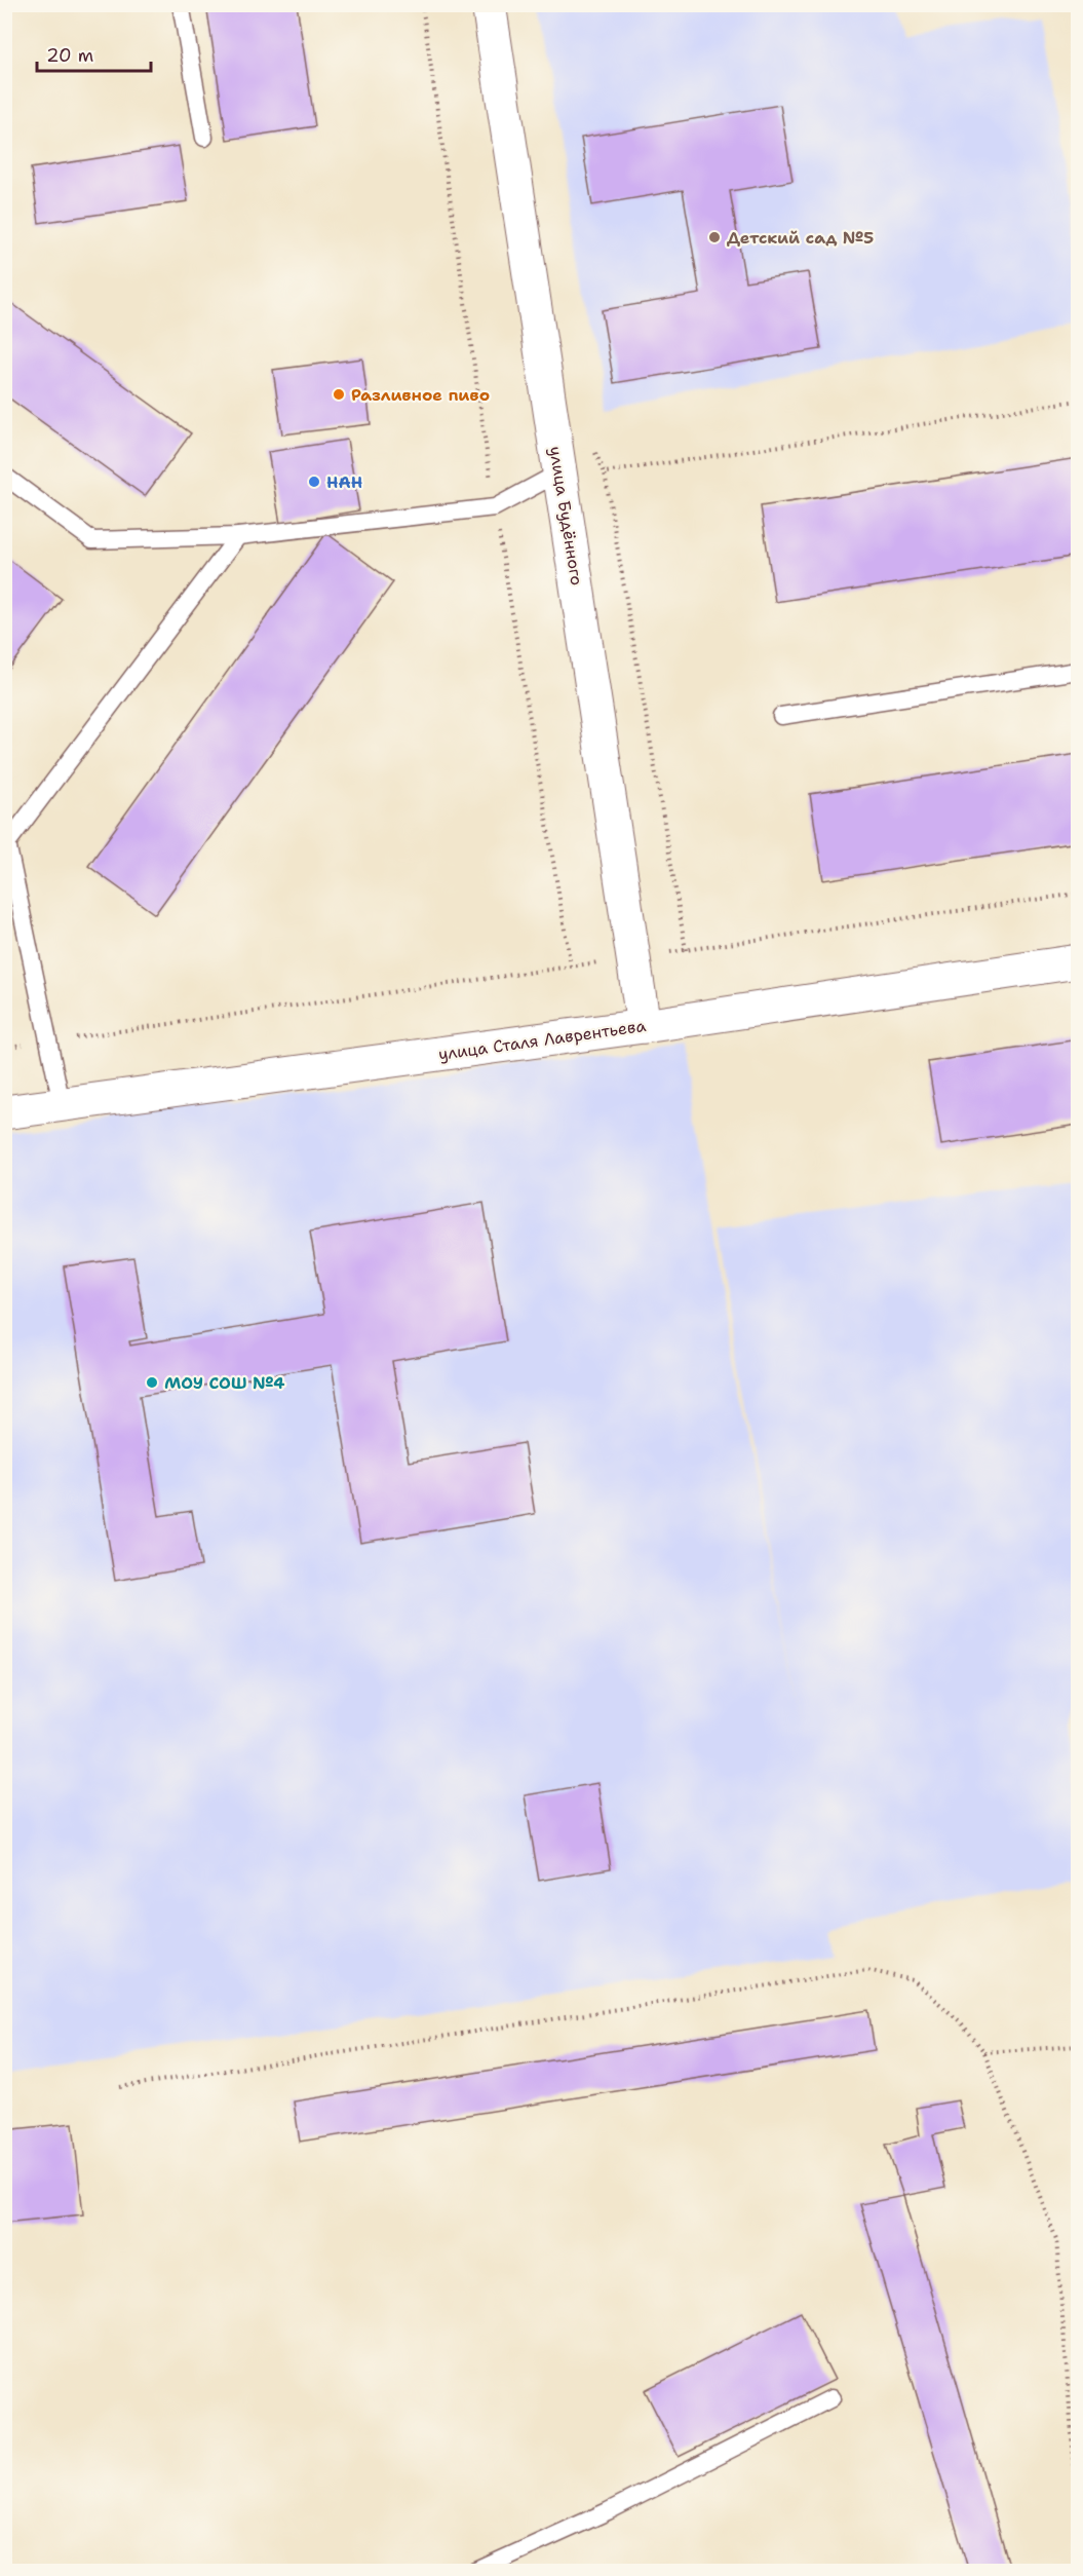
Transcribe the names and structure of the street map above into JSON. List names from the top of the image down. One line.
{"streets":{"street":["улица Будённого","улица Сталя Лаврентьева"]},"crossings":[["улица Будённого","улица Сталя Лаврентьева"]],"places":["Детский сад №5","Разливное пиво","НАН","МОУ СОШ №4"],"scale_bar":"20 m"}
